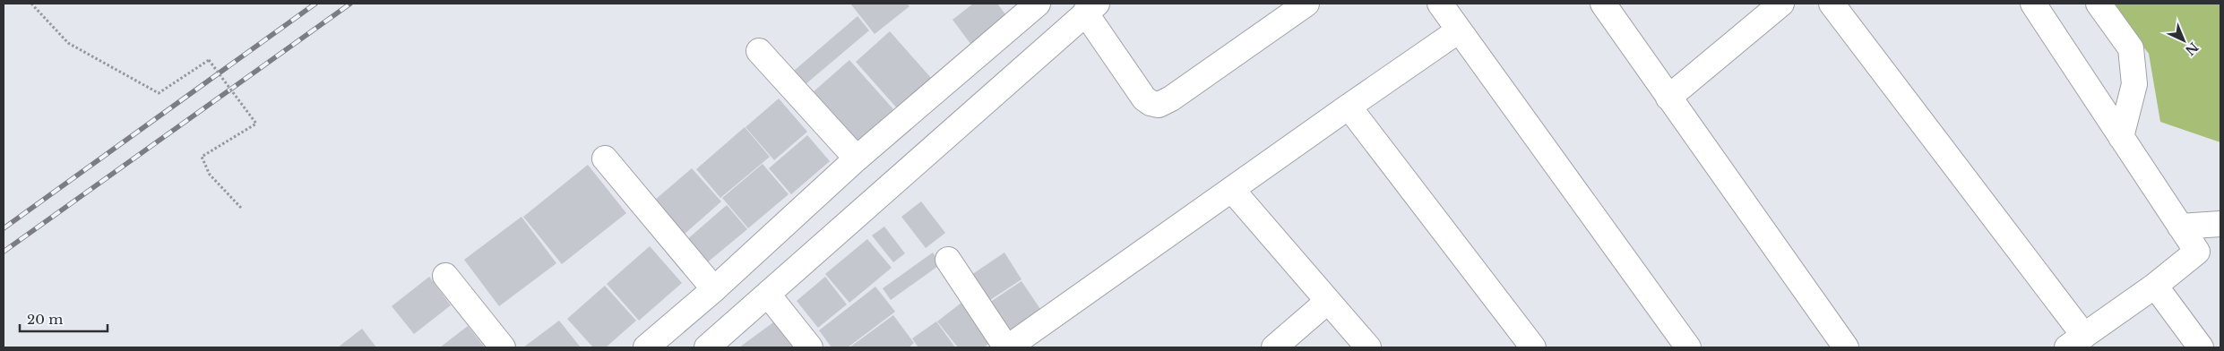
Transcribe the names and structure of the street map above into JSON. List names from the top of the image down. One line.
{"scale_bar":"20 m","north":"bottom right"}
